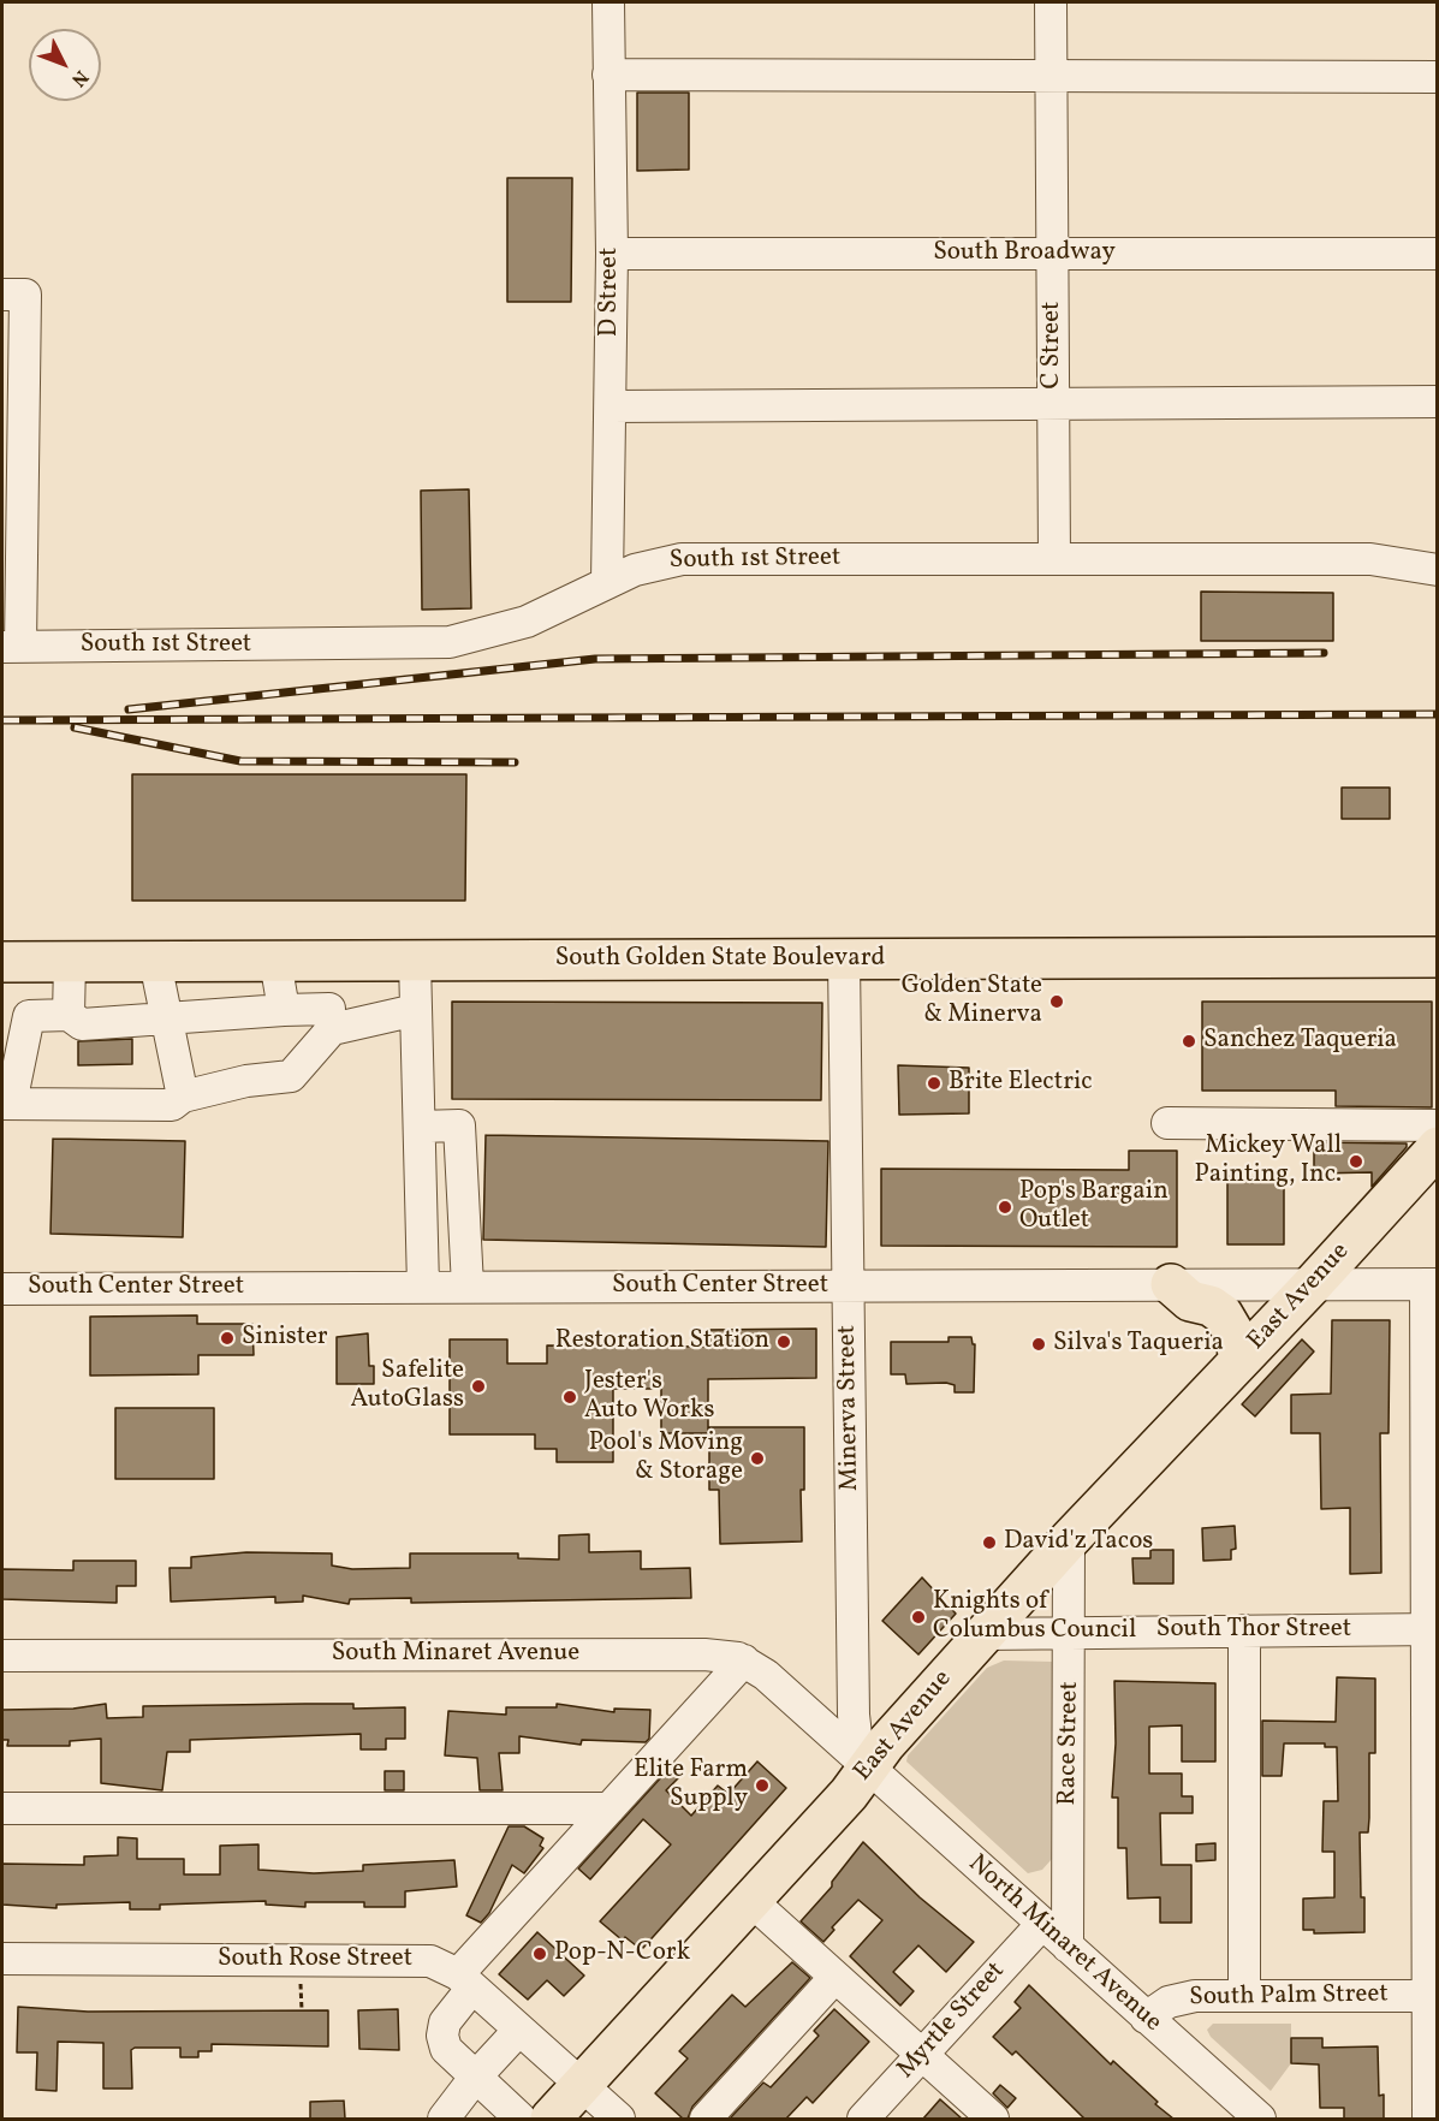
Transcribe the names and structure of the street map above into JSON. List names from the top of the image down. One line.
{"streets":{"main road":["South Golden State Boulevard","East Avenue"],"street":["South Broadway","D Street","C Street","South 1st Street","South Center Street","Minerva Street","South Thor Street","South Minaret Avenue","Race Street","North Minaret Avenue","South Rose Street","South Palm Street","Myrtle Street"]},"crossings":[["South Broadway","D Street"],["South Broadway","C Street"],["D Street","South 1st Street"],["C Street","South 1st Street"],["South Golden State Boulevard","Minerva Street"],["South Center Street","East Avenue"],["South Center Street","Minerva Street"],["East Avenue","Minerva Street"],["East Avenue","South Thor Street"],["East Avenue","South Minaret Avenue"],["East Avenue","Race Street"],["East Avenue","North Minaret Avenue"],["East Avenue","South Rose Street"],["Minerva Street","South Minaret Avenue"],["Minerva Street","North Minaret Avenue"],["South Thor Street","Race Street"],["South Minaret Avenue","North Minaret Avenue"],["Race Street","North Minaret Avenue"],["North Minaret Avenue","South Palm Street"],["North Minaret Avenue","Myrtle Street"]],"places":["Golden State & Minerva","Sanchez Taqueria","Brite Electric","Mickey Wall Painting, Inc.","Pop's Bargain Outlet","Sinister","Restoration Station","Silva's Taqueria","Safelite AutoGlass","Jester's Auto Works","Pool's Moving & Storage","David'z Tacos","Knights of Columbus Council","Elite Farm Supply","Pop-N-Cork"],"north":"bottom right"}
